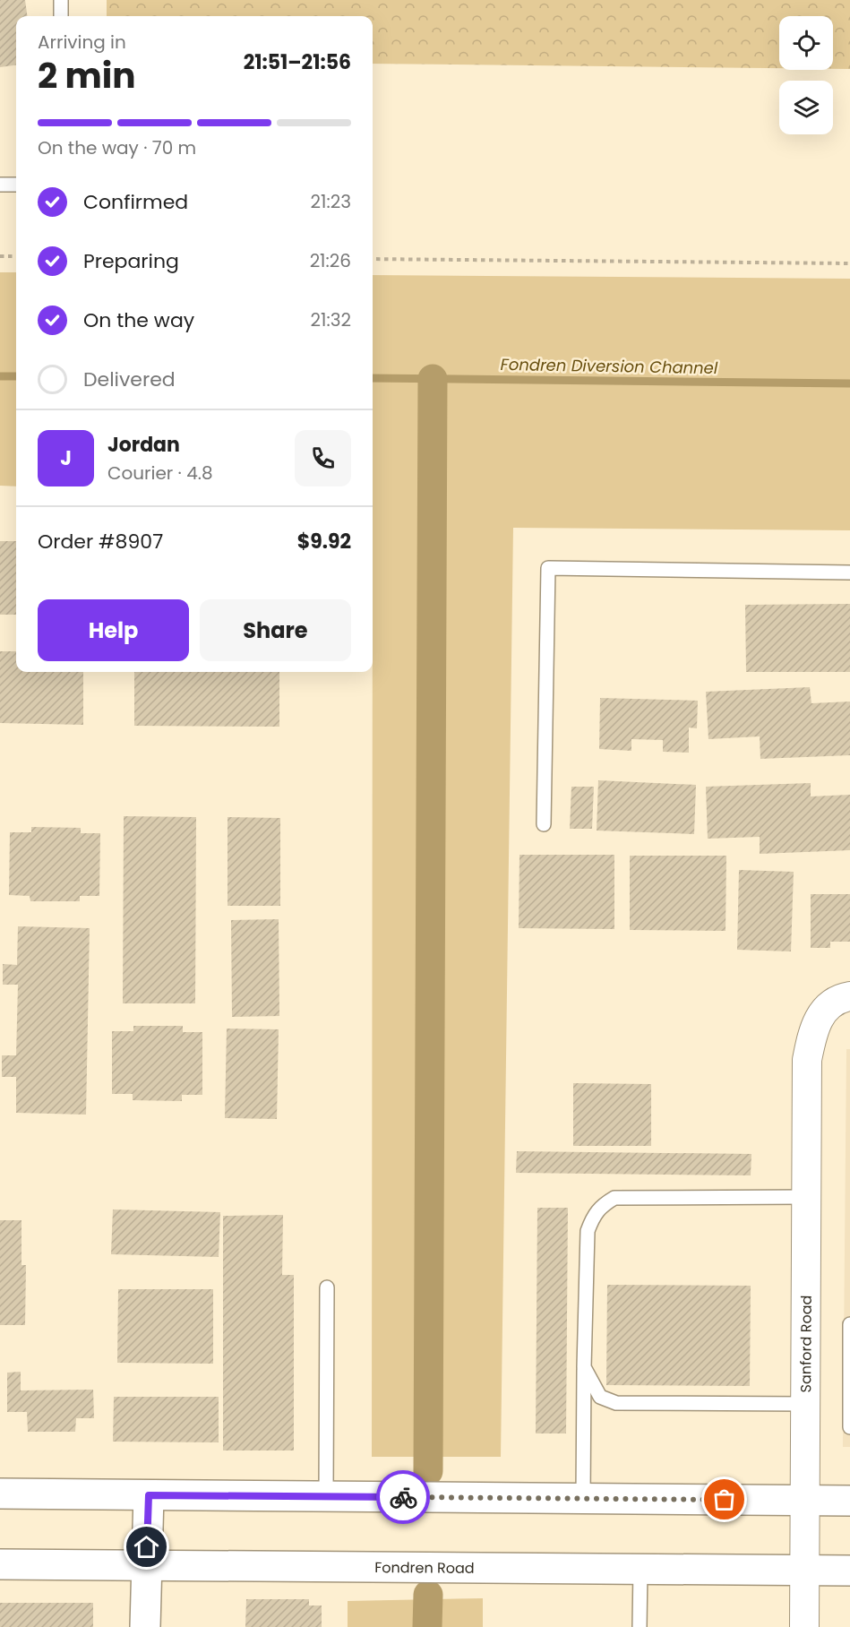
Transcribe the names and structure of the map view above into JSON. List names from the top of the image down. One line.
{"streets":{"main road":["Fondren Road"],"street":["Sanford Road"]},"crossings":[["Sanford Road","Fondren Road"]],"water":["Fondren Diversion Channel"],"page":{"heading":["2 min","Arriving in","21:51–21:56"],"panel":["Jordan","Courier · 4.8","Order #8907","$9.92"],"bar":"On the way · 70 m","list":[["Confirmed","21:23"],["Preparing","21:26"],["On the way","21:32"],"Delivered"],"round":"J","buttons":["Help","Share"]}}
